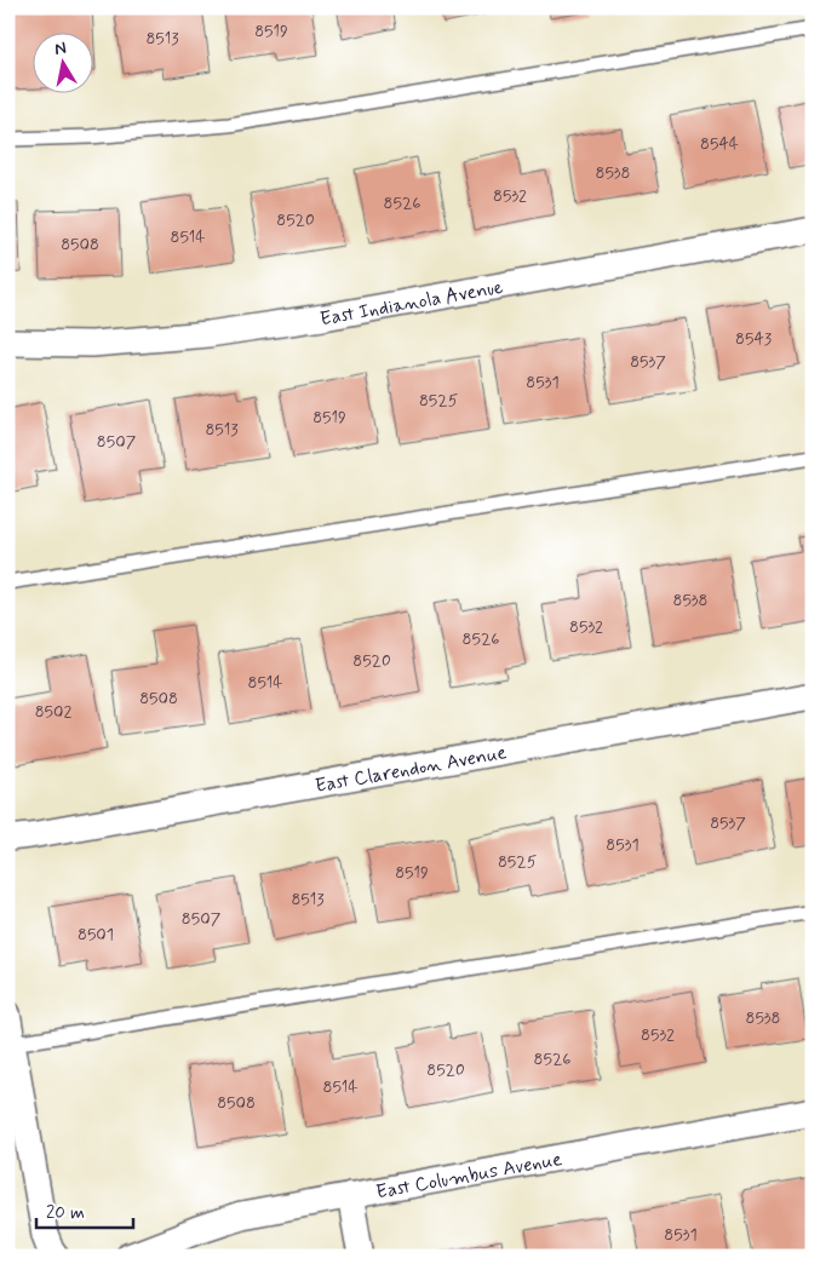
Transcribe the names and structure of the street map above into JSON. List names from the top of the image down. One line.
{"streets":{"street":["East Indianola Avenue","East Clarendon Avenue","East Columbus Avenue"]},"house_numbers":["8519","8513","8544","8538","8532","8526","8520","8514","8508","8543","8537","8531","8525","8519","8513","8507","8538","8532","8526","8520","8514","8508","8502","8537","8531","8525","8519","8513","8507","8501","8538","8532","8526","8520","8514","8508","8531"],"scale_bar":"20 m","north":"top"}
